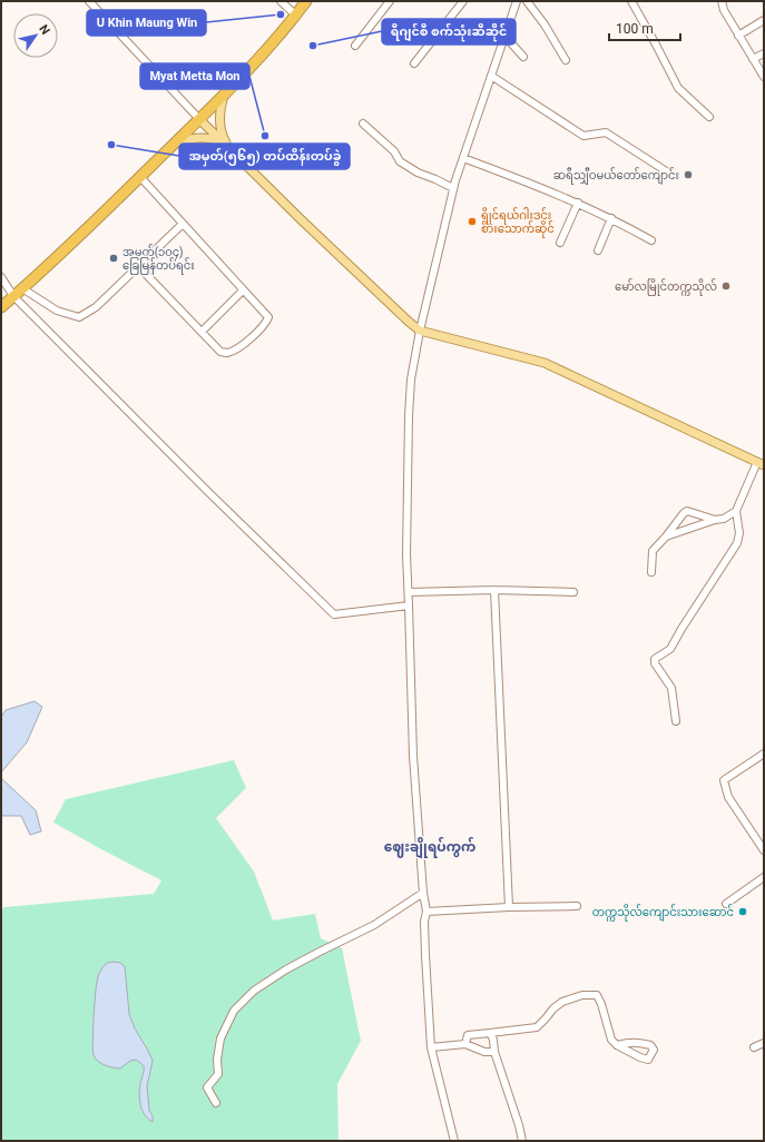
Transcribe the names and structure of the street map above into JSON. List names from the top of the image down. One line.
{"districts":["ဈေးချိုရပ်ကွက်"],"places":["U Khin Maung Win","ရီဂျင်စီ စက်သုံးဆီဆိုင်","Myat Metta Mon","အမှတ်(၅၆၅) တပ်ထိန်းတပ်ခွဲ","ဆရီသျှီဝမယ်တော်ကျောင်း","ရွိုင်ရယ်ဂါးဒင်း စားသောက်ဆိုင်","အမှတ်(၁၀၄) ခြေမြန်တပ်ရင်း","မော်လမြိုင်တက္ကသိုလ်","တက္ကသိုလ်ကျောင်းသားဆောင်"],"scale_bar":"100 m","north":"top right"}
